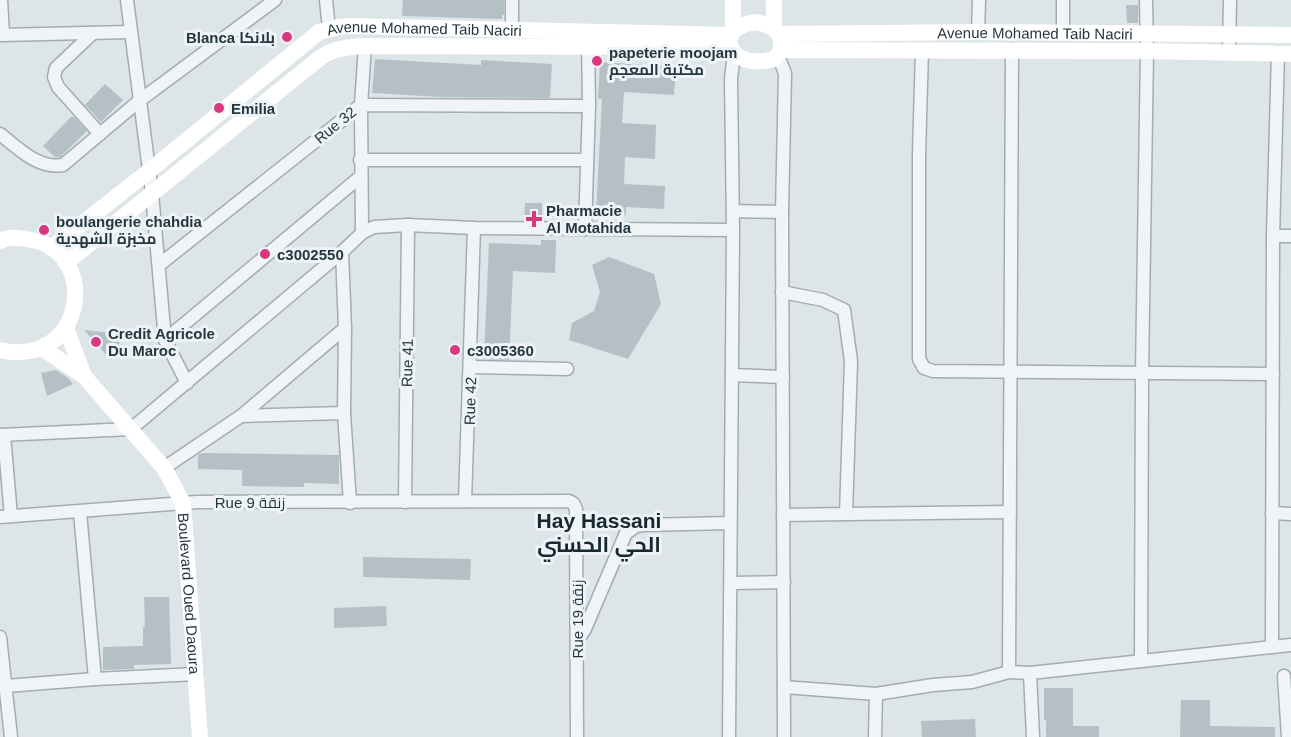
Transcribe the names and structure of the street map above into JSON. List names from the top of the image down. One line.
{"streets":{"street":["Avenue Mohamed Taib Naciri","Rue 32","Rue 41","Rue 42","Rue 9 زنقة","Boulevard Oued Daoura","Rue 19 زنقة"]},"crossings":[["Rue 41","Rue 9 زنقة"],["Rue 42","Rue 9 زنقة"],["Rue 42","Rue 19 زنقة"],["Rue 9 زنقة","Boulevard Oued Daoura"],["Rue 9 زنقة","Rue 19 زنقة"]],"districts":["Hay Hassani الحي الحسني"],"places":{"other":["Blanca بلانكا","papeterie moojam مكتبة المعجم","Emilia","boulangerie chahdia مخبزة الشهدية","c3002550","Credit Agricole Du Maroc","c3005360"],"health":["Pharmacie Al Motahida"]}}
